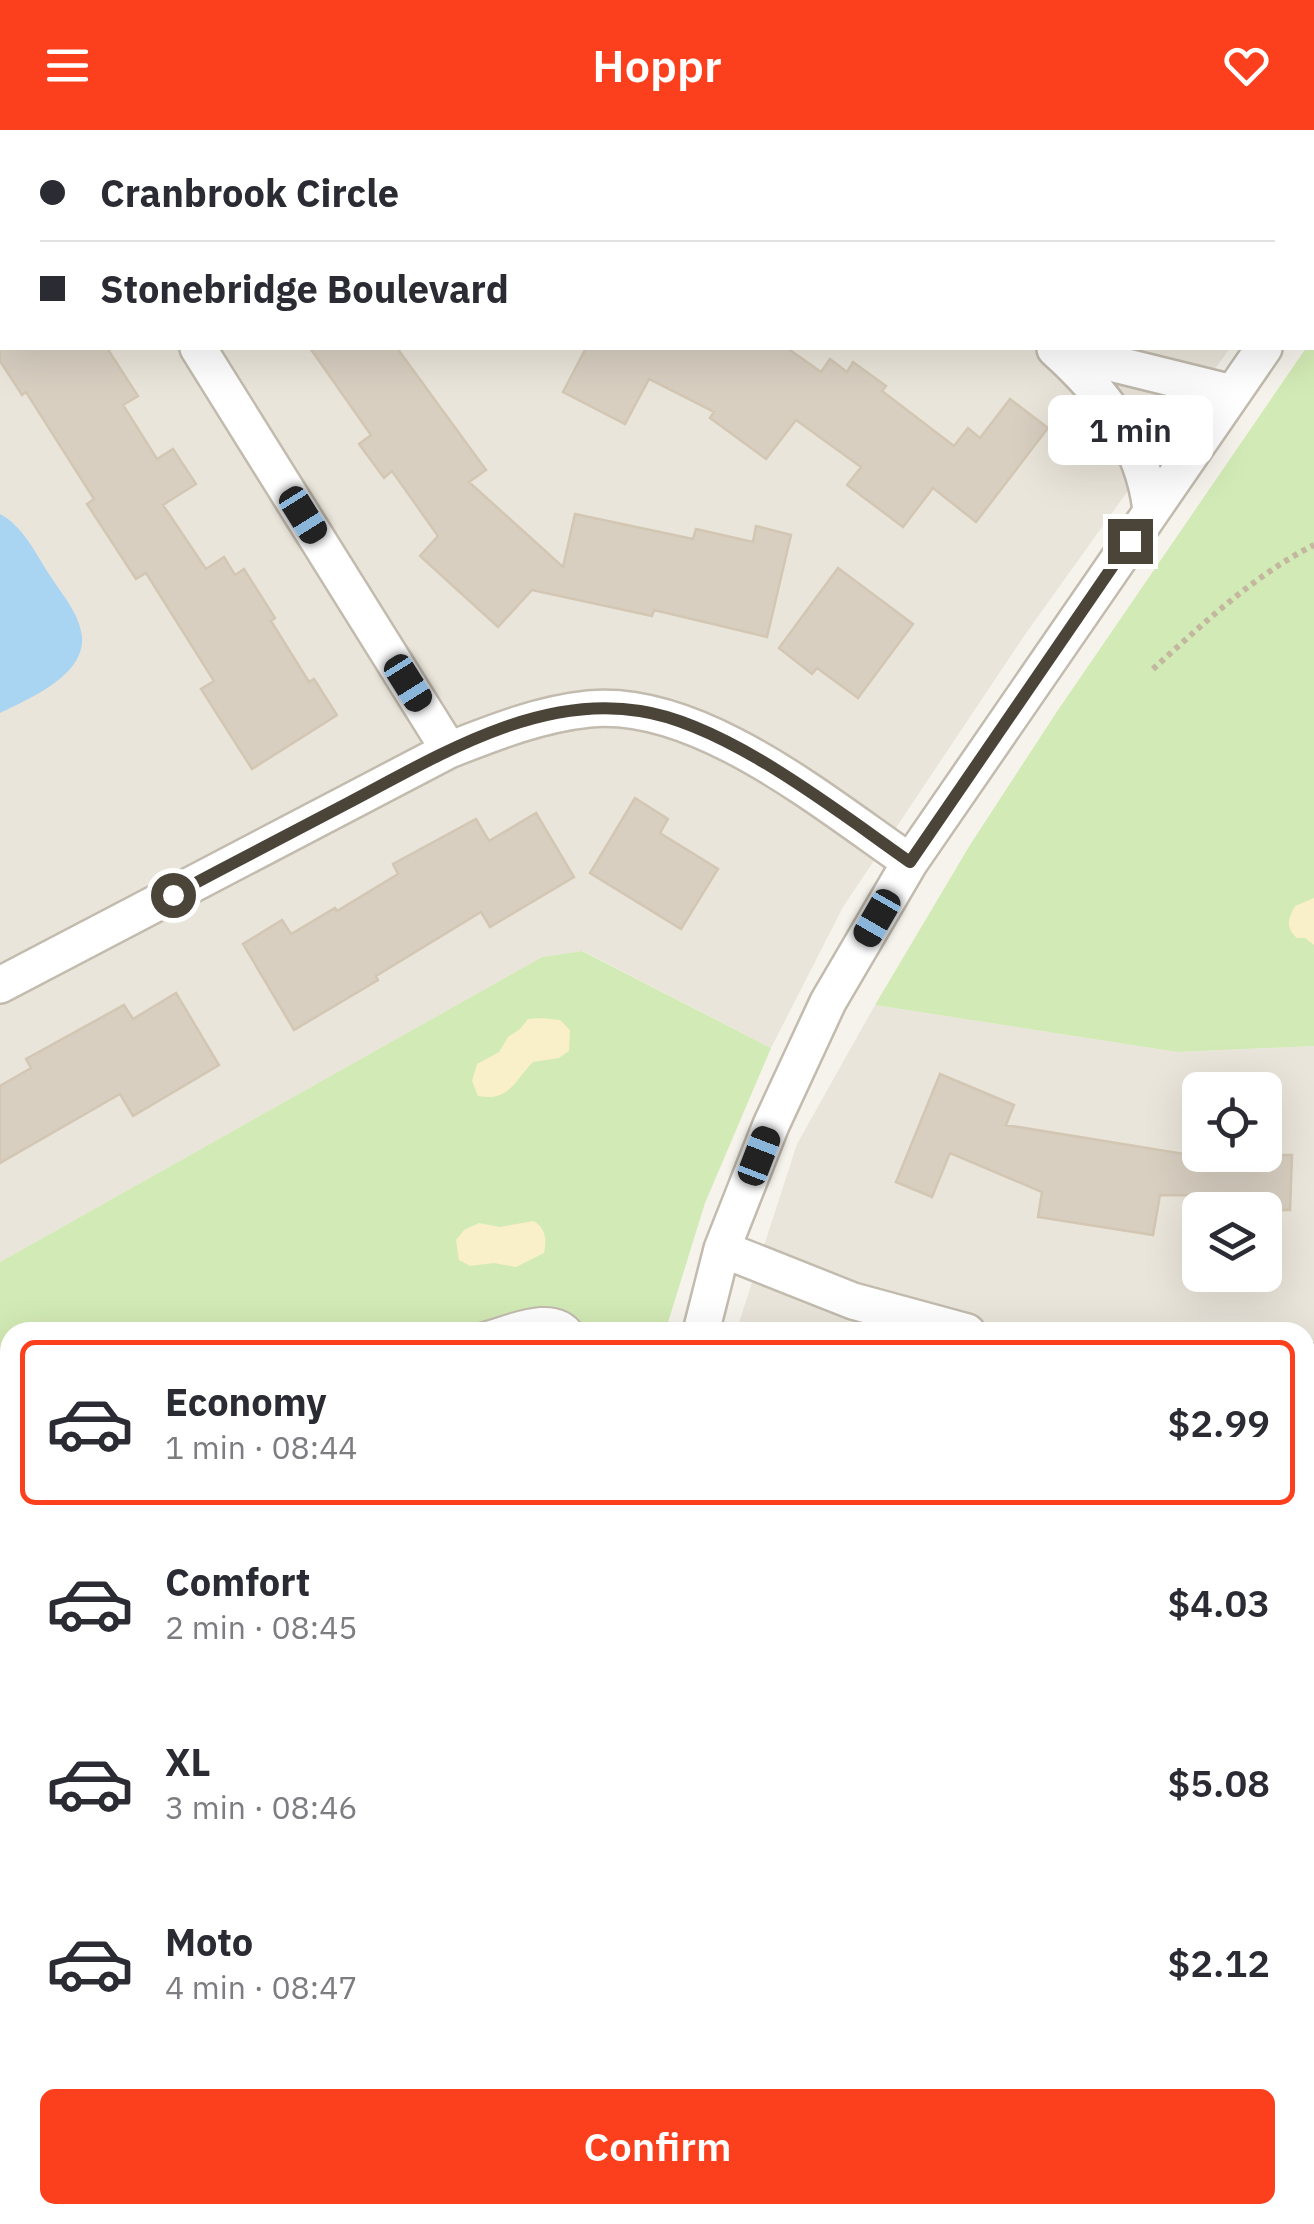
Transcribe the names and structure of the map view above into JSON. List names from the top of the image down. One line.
{"page":{"header":"Hoppr","banner":["Cranbrook Circle","Stonebridge Boulevard"],"bubble":"1 min","list":[{"name":"Economy","note":"1 min · 08:44","value":"$2.99"},{"name":"Comfort","note":"2 min · 08:45","value":"$4.03"},{"name":"XL","note":"3 min · 08:46","value":"$5.08"},{"name":"Moto","note":"4 min · 08:47","value":"$2.12"}],"buttons":"Confirm"}}
